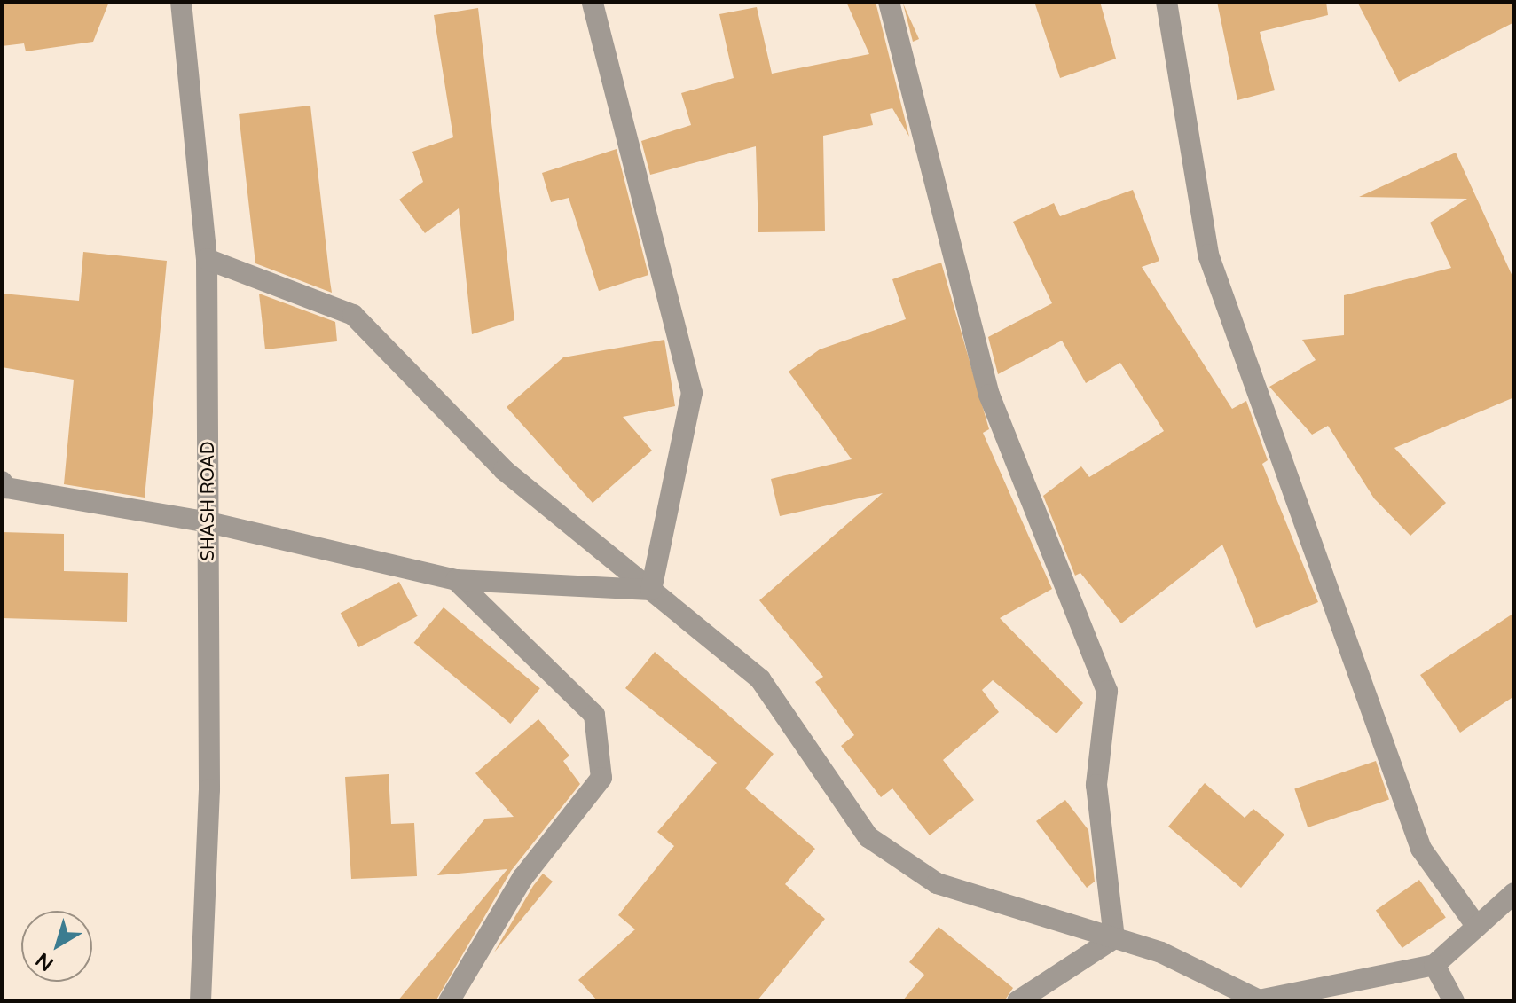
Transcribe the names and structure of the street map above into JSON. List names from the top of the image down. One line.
{"streets":{"street":["SHASH ROAD"]},"north":"bottom left"}
